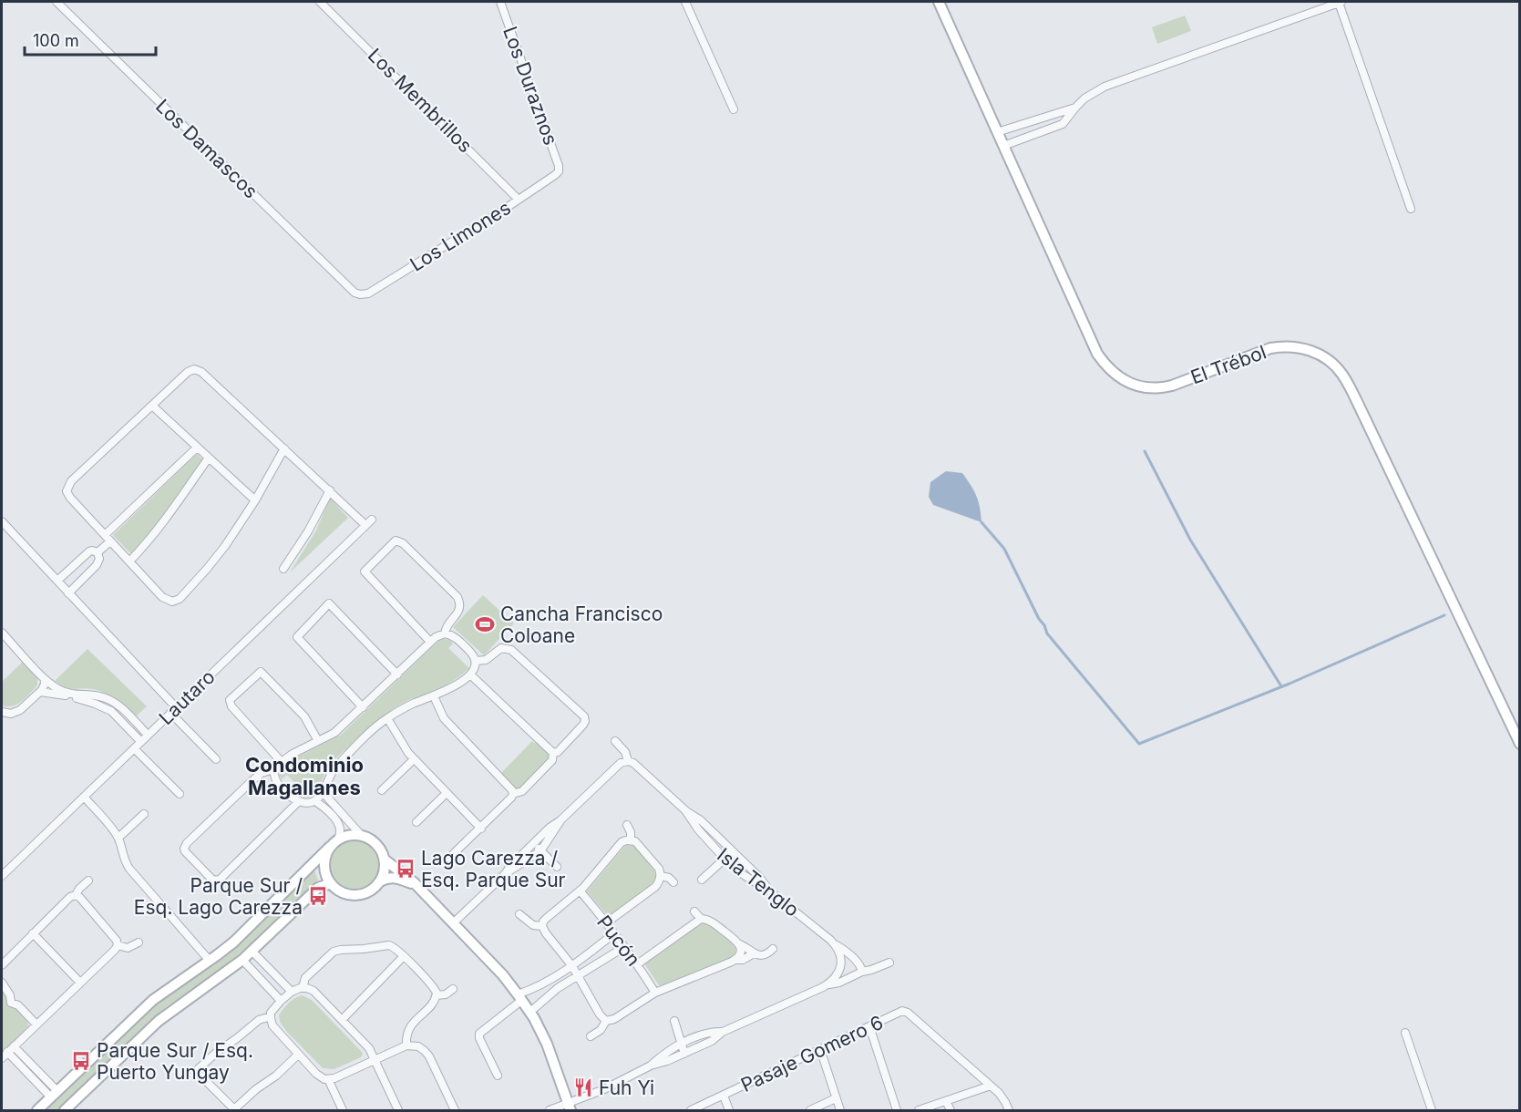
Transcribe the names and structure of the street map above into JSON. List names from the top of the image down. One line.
{"streets":{"street":["Los Duraznos","Los Membrillos","Los Damascos","Los Limones","El Trébol","Lautaro","Isla Tenglo","Pucón","Pasaje Gomero 6"]},"crossings":[["Los Duraznos","Los Limones"],["Los Membrillos","Los Limones"],["Los Damascos","Los Limones"]],"districts":["Condominio Magallanes"],"places":{"sports":["Cancha Francisco Coloane"],"bus stop":["Lago Carezza / Esq. Parque Sur","Parque Sur / Esq. Lago Carezza","Parque Sur / Esq. Puerto Yungay"],"restaurant":["Fuh Yi"]},"scale_bar":"100 m"}
